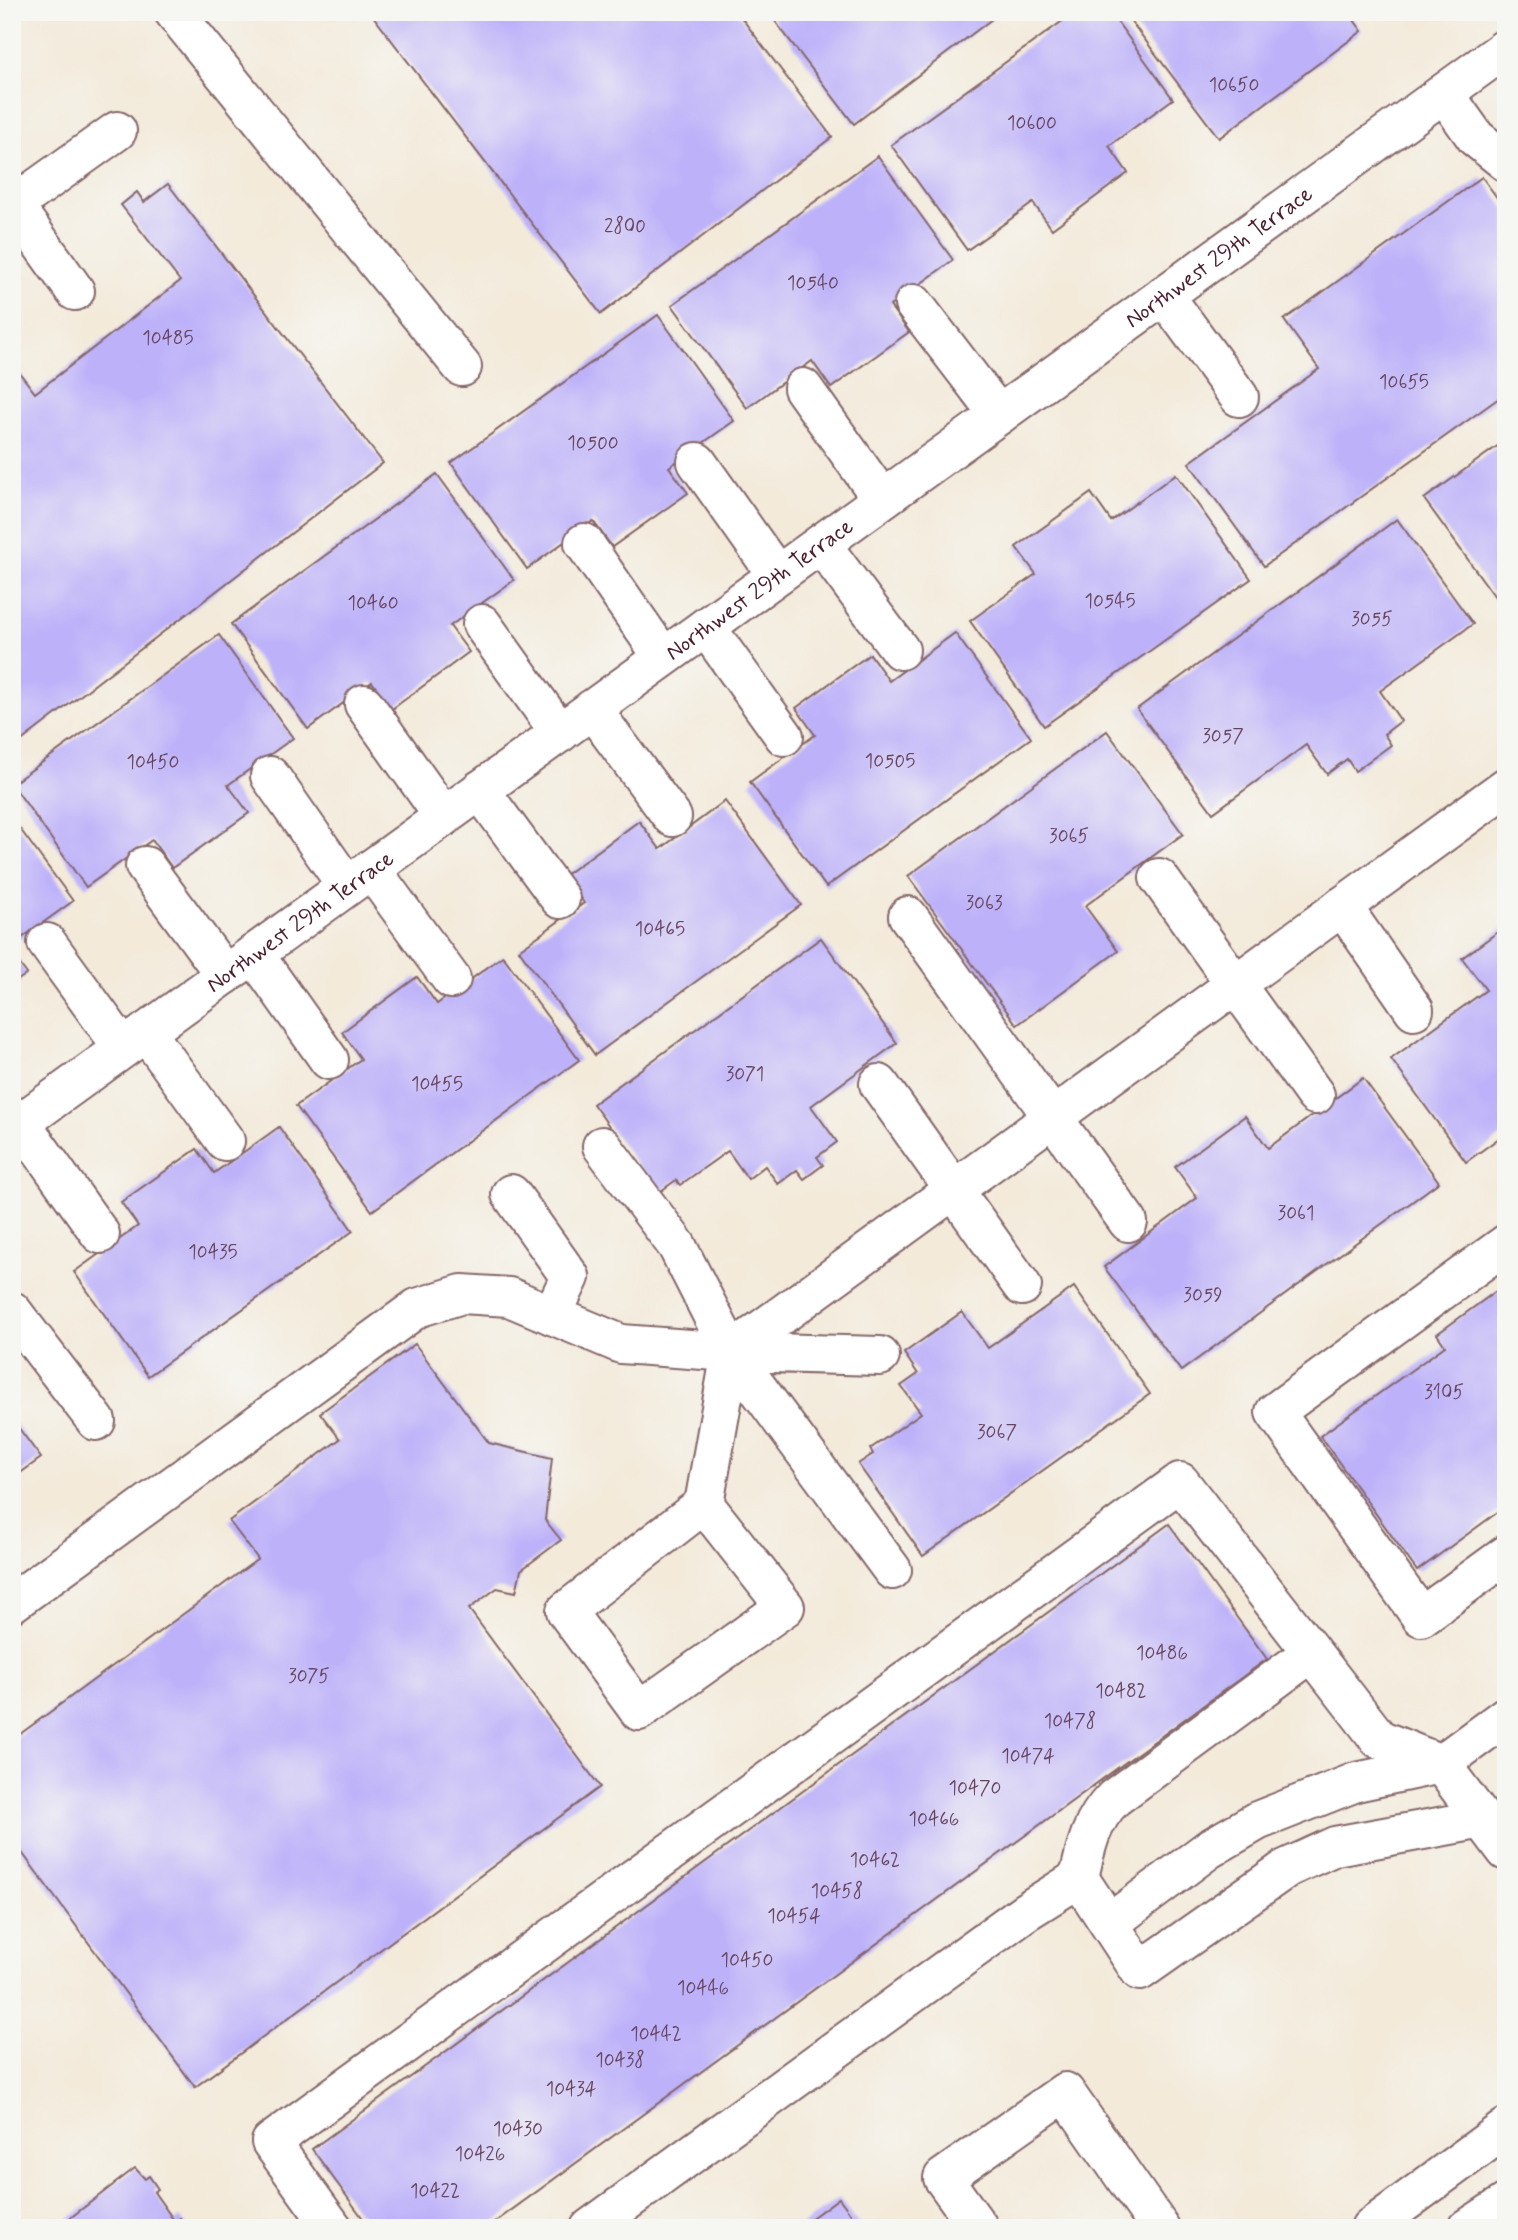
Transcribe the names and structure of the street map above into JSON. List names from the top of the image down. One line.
{"streets":{"street":["Northwest 29th Terrace"]},"house_numbers":["10650","10600","2800","10540","10485","10655","10500","10545","10460","3055","3057","10505","10450","3065","3063","10465","3071","10455","3061","10435","3059","3105","3067","10486","3075","10482","10478","10474","10470","10466","10462","10458","10454","10450","10446","10442","10438","10434","10430","10426","10422"]}
